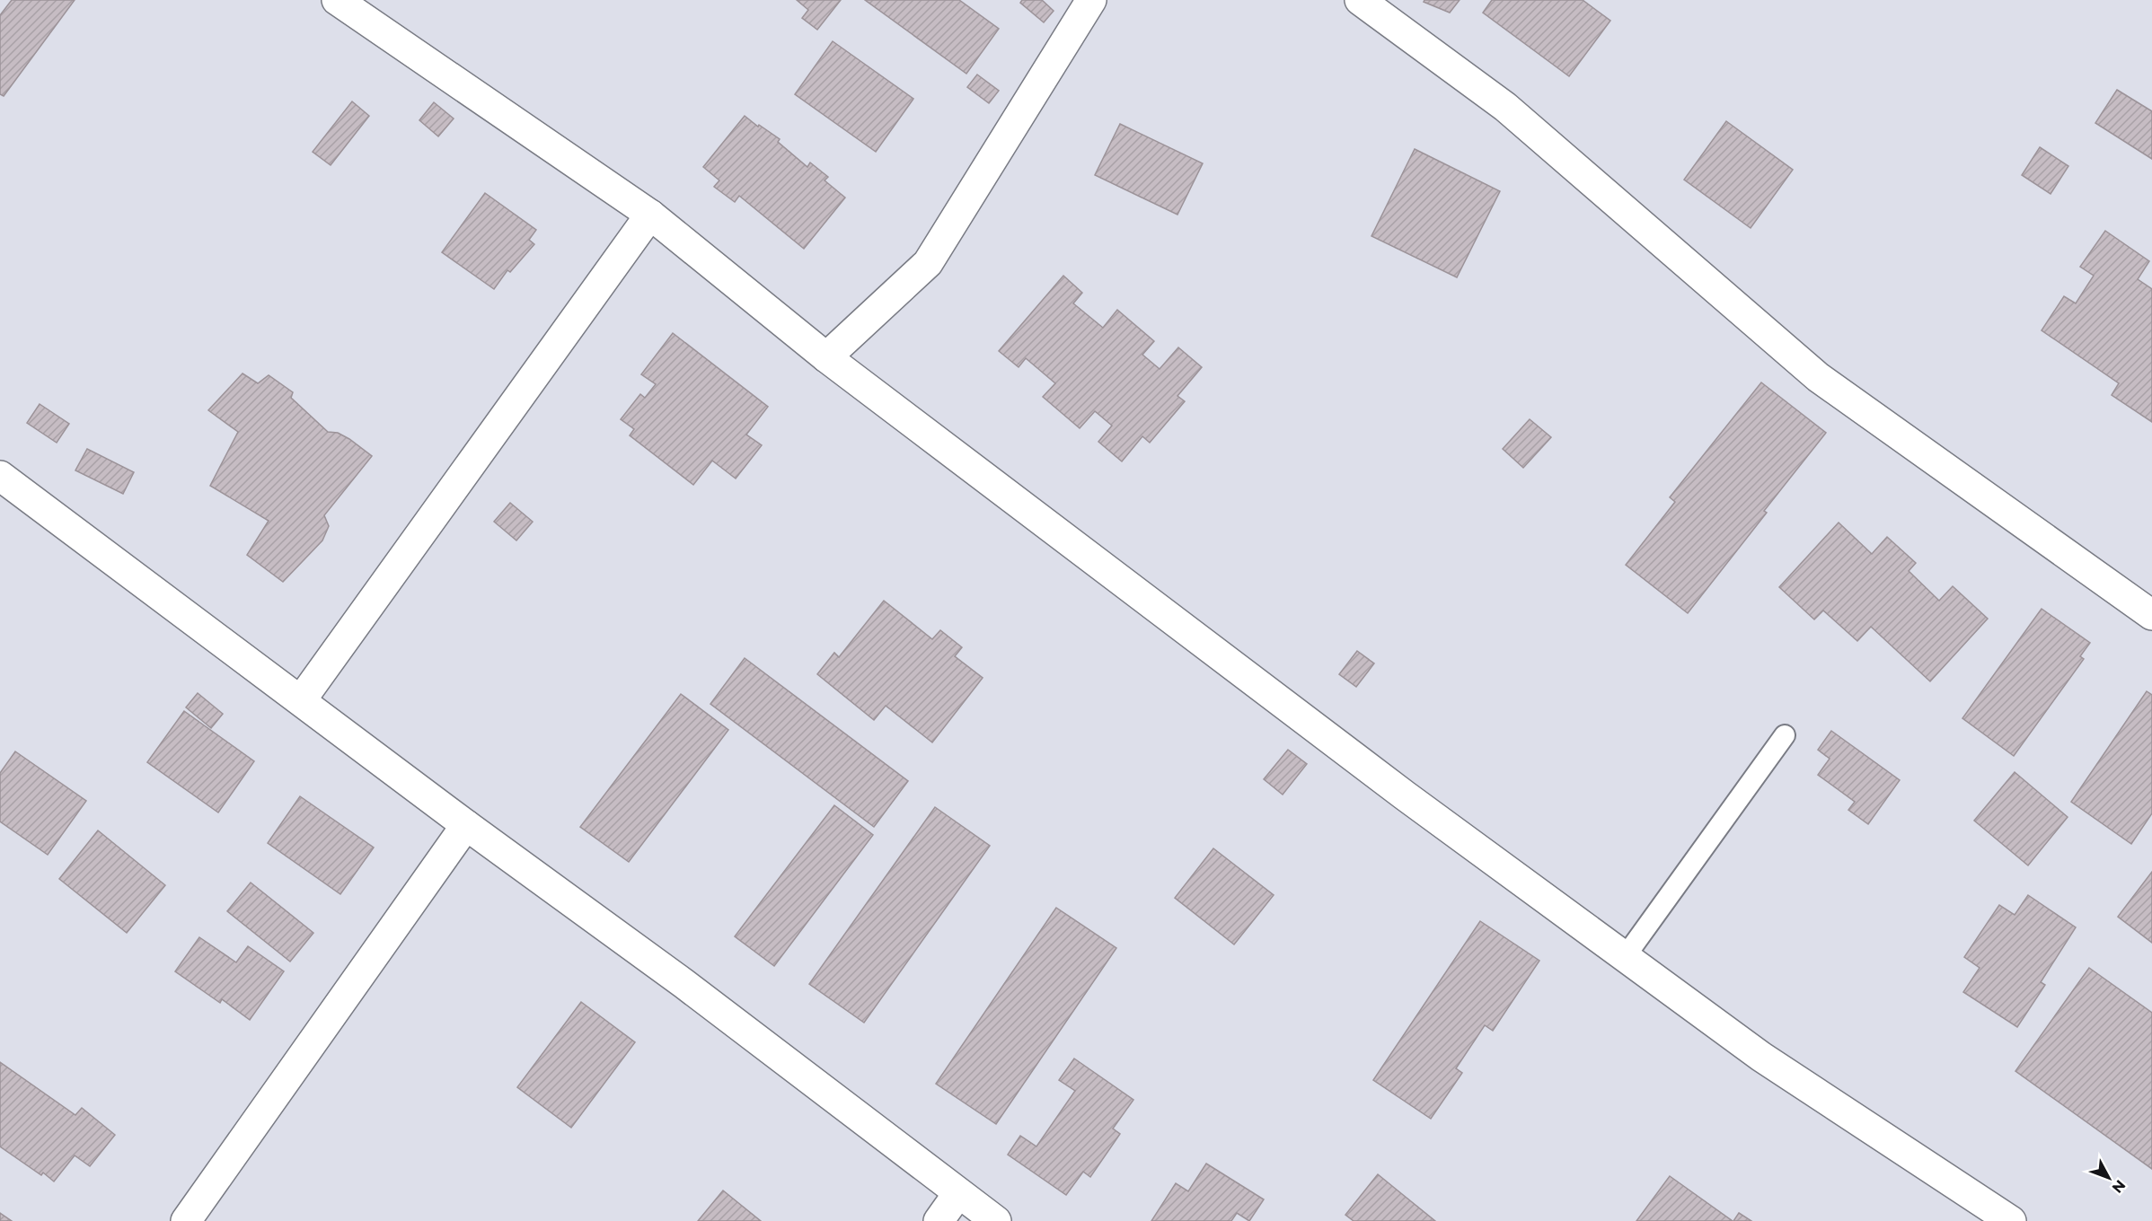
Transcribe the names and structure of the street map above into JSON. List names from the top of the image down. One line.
{"north":"bottom right"}
